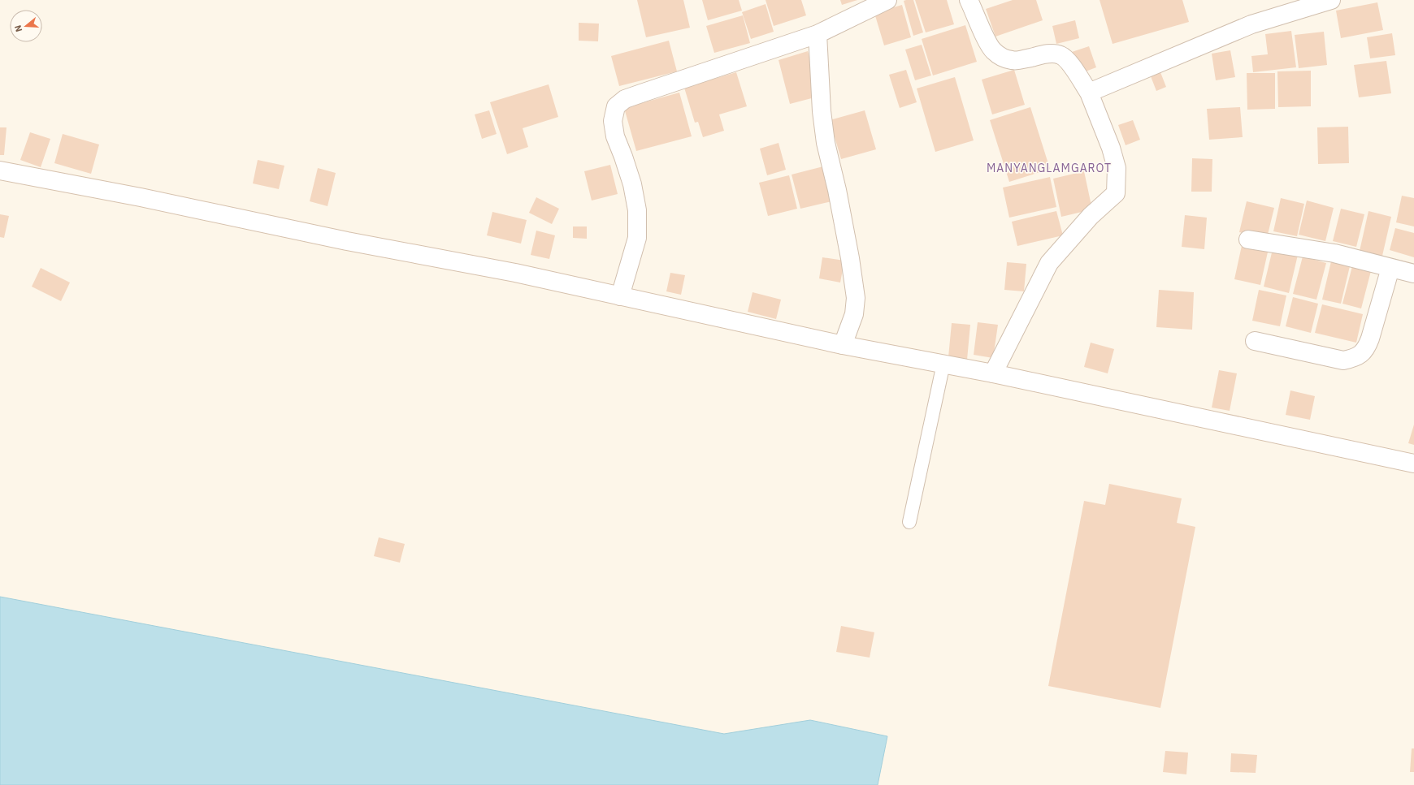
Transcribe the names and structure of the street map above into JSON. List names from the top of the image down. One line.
{"districts":["MANYANGLAMGAROT"],"north":"left"}
